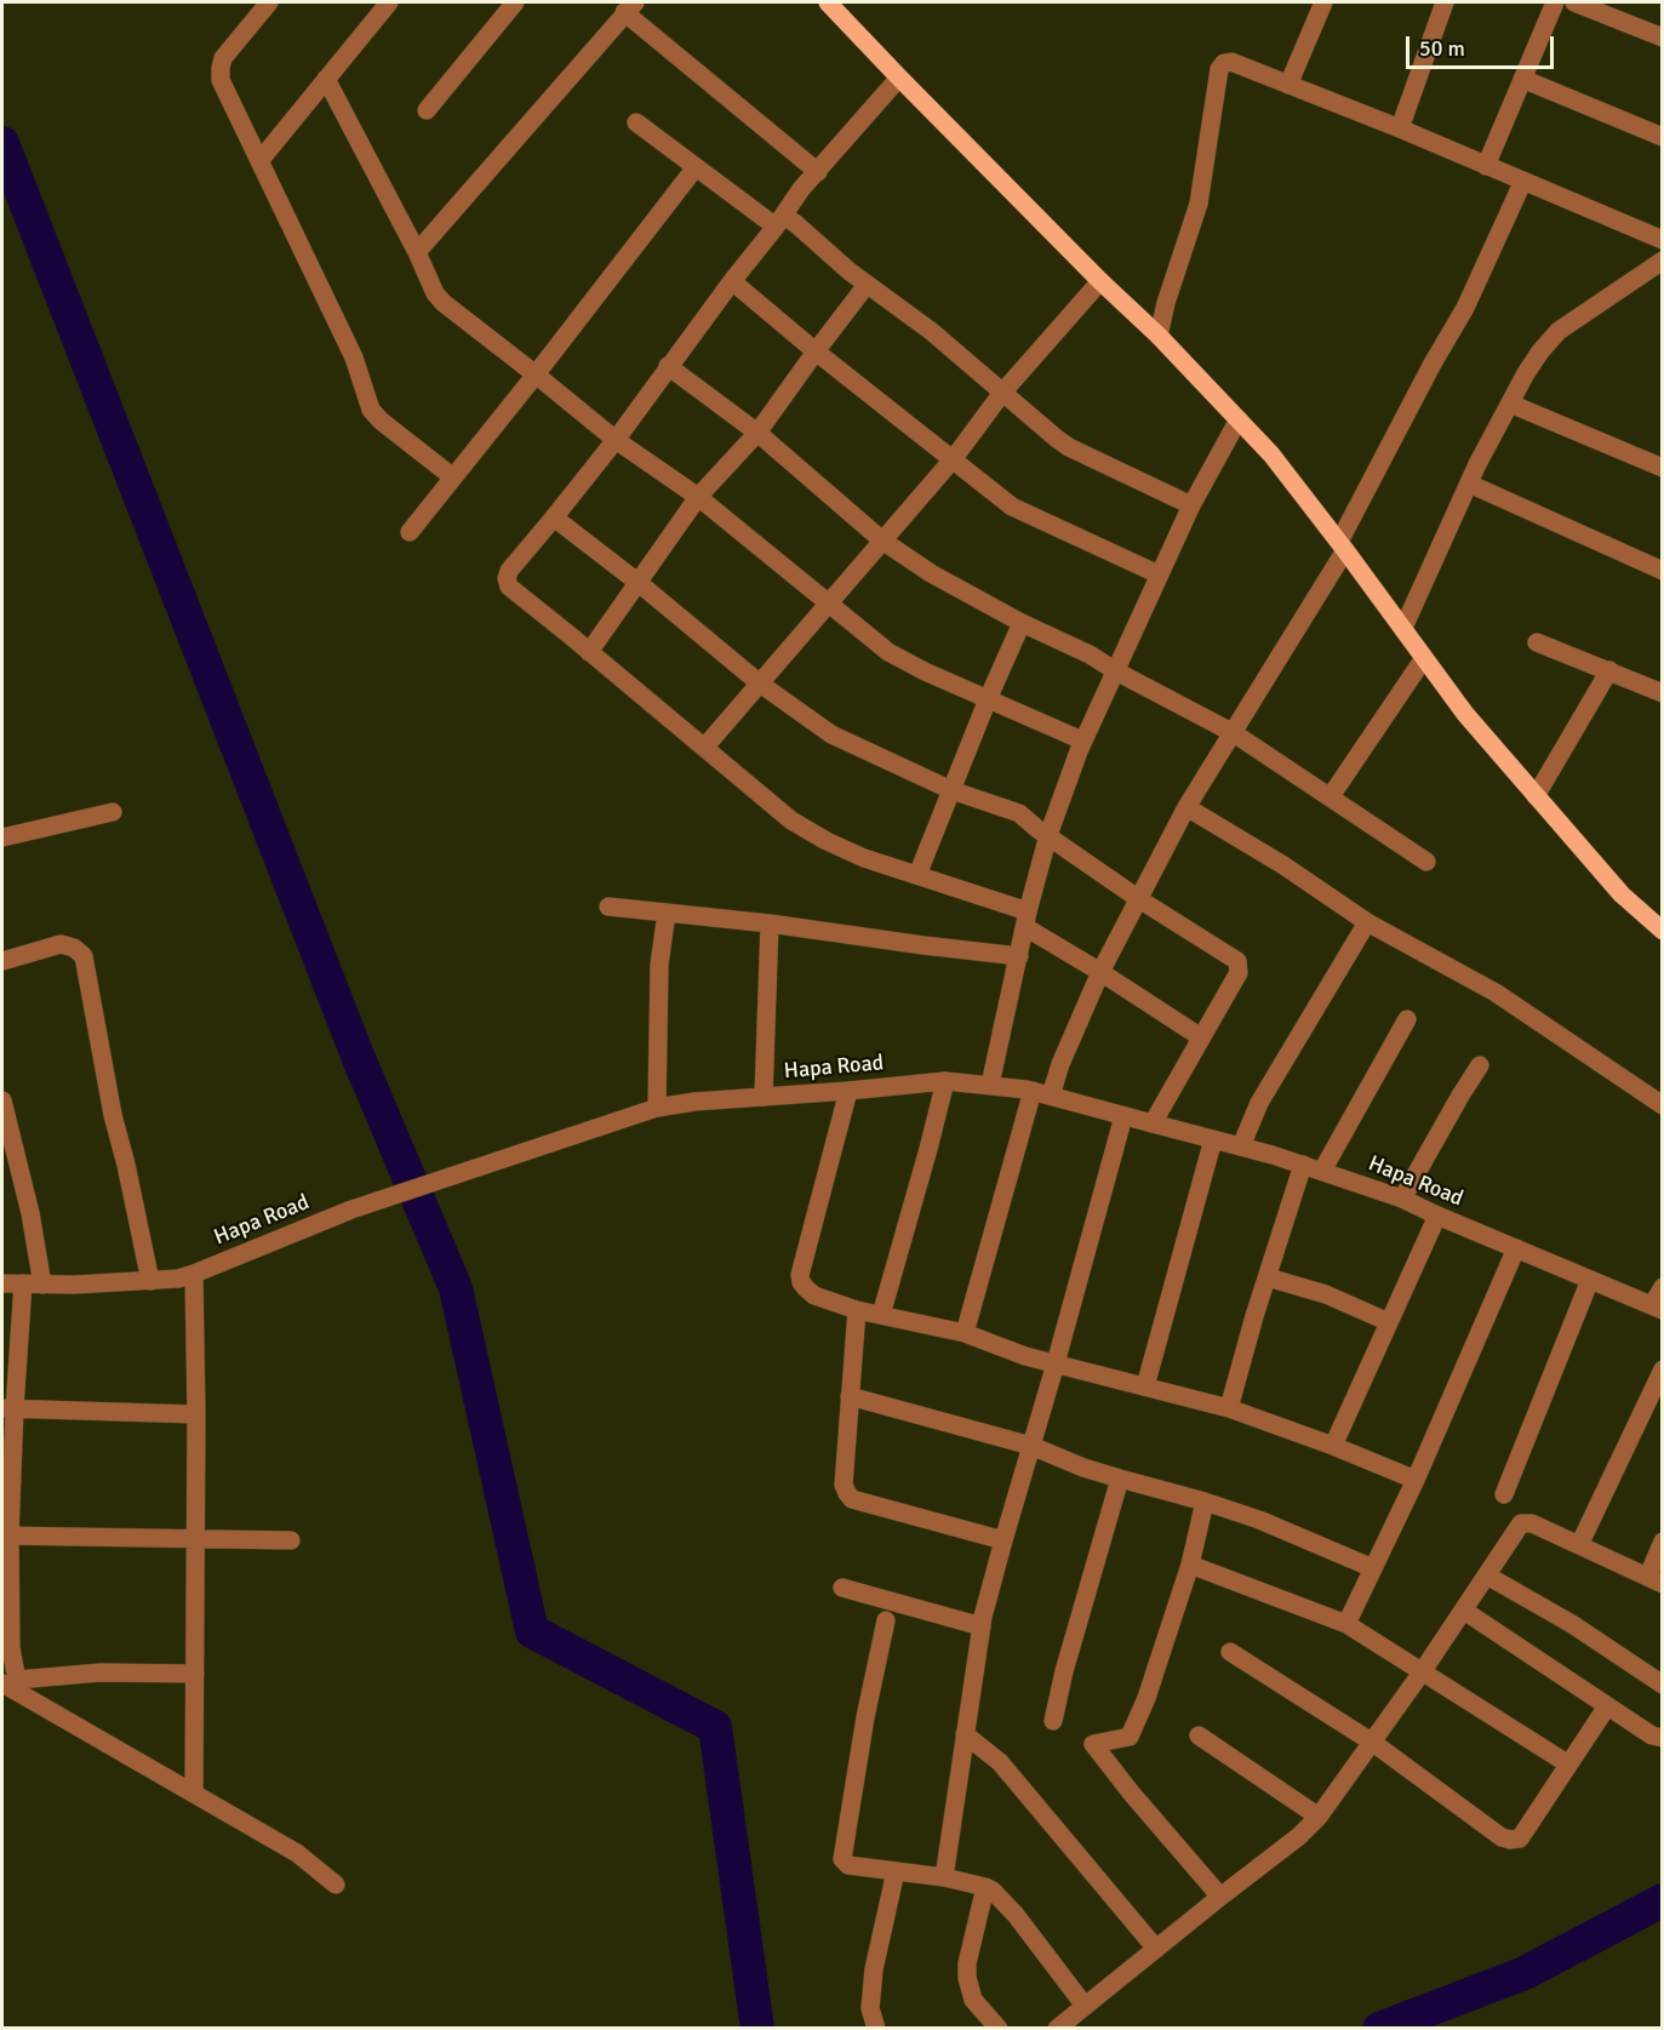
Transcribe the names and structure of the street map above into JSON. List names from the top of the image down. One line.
{"streets":{"street":["Hapa Road"]},"scale_bar":"50 m"}
